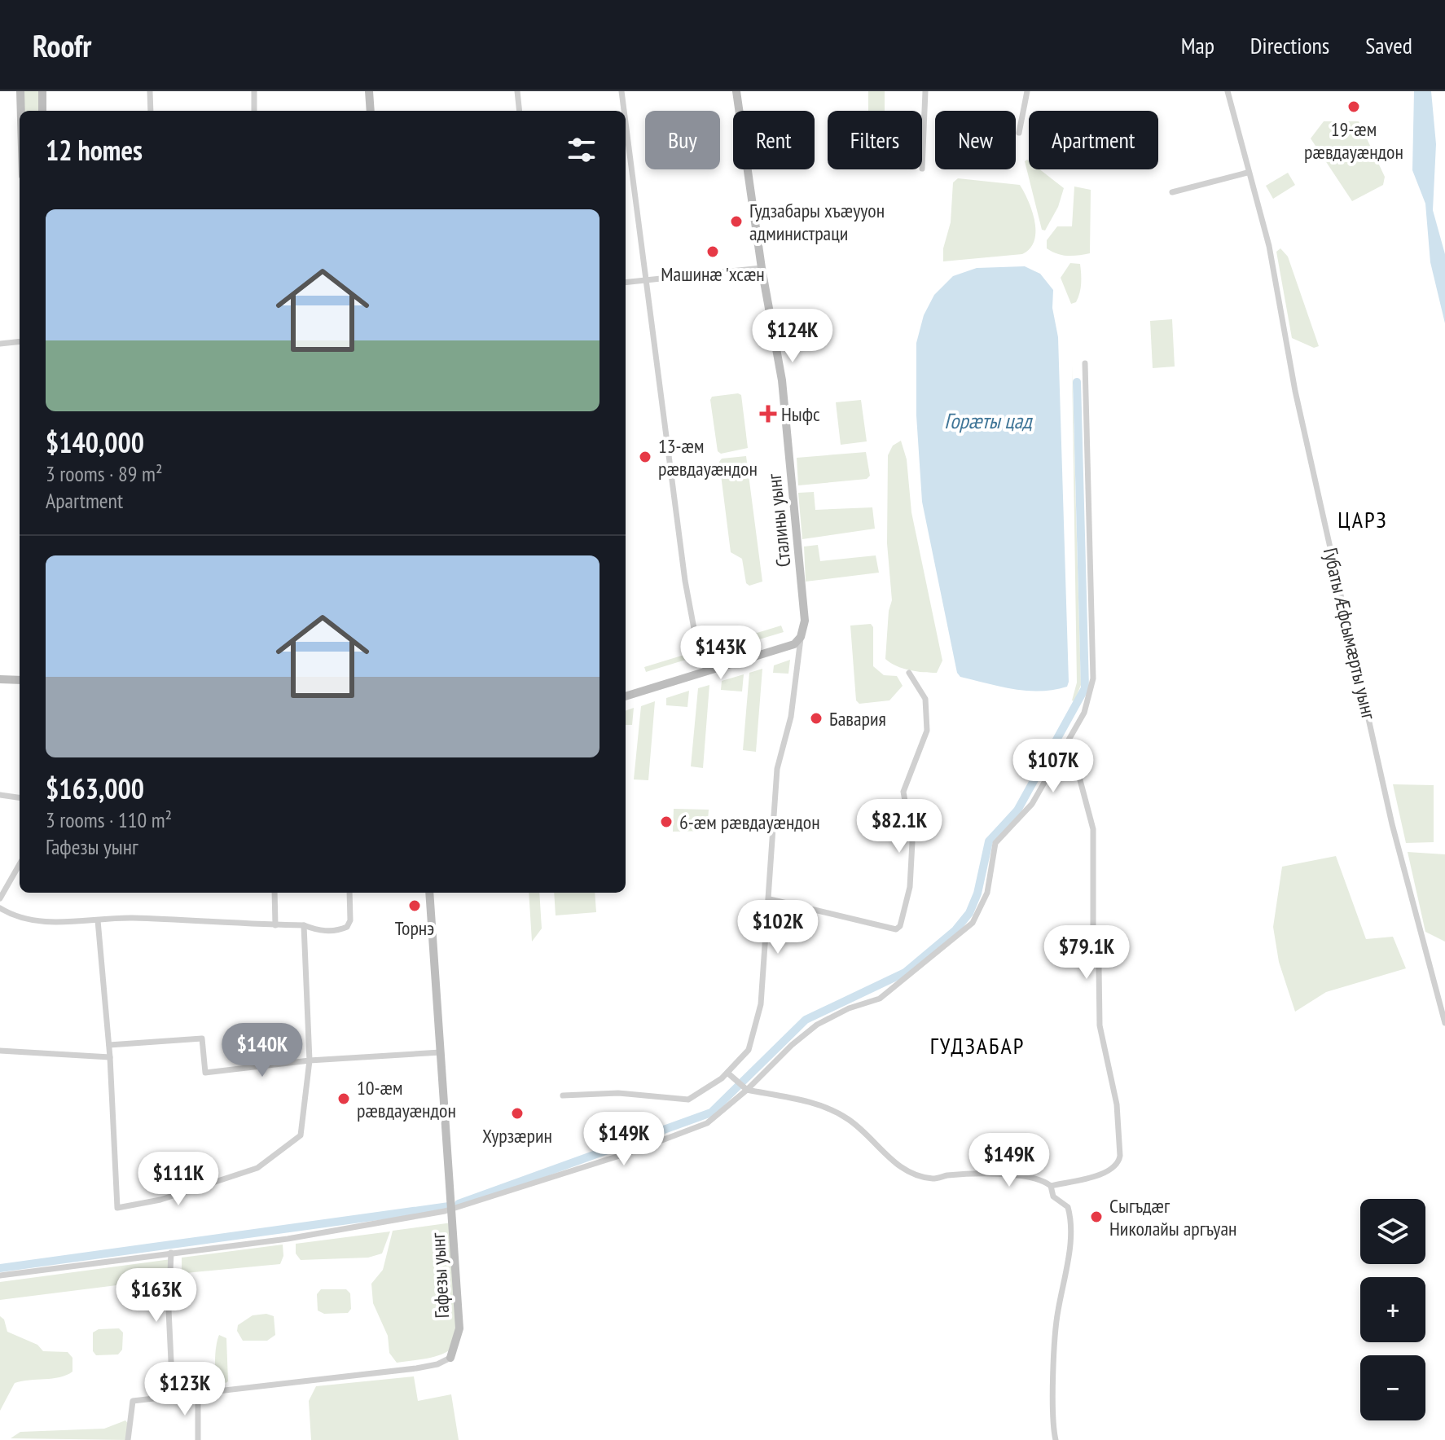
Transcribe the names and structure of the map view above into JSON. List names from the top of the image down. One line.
{"streets":{"street":["Сталины уынг","Губаты Æфсымæрты уынг","Гафезы уынг"]},"districts":["ЦАРЗ","ГУДЗАБАР"],"water":["Горӕты цад"],"places":{"other":["19-æм рӕвдауӕндон","Гудзабары хъæууон администраци","Машинæ 'хсæн","13-æм рӕвдауӕндон","Бавария","6-æм рӕвдауӕндон","Торнэ","10-æм рӕвдауӕндон","Хурзæрин","Сыгъдæг Николайы аргъуан"],"health":["Ныфс"]},"page":{"header":"Roofr","nav":["Map","Directions","Saved"],"chip":["Buy","Rent","Filters","New","Apartment"],"heading":"12 homes","list":[{"name":"$140,000","note":"3 rooms · 89 m² · Apartment"},{"name":"$163,000","note":"3 rooms · 110 m² · Гафезы уынг"}],"price":["$124K","$143K","$107K","$82.1K","$102K","$79.1K","$140K","$149K","$149K","$111K","$163K","$123K"],"map_buttons":["+","−"]}}
